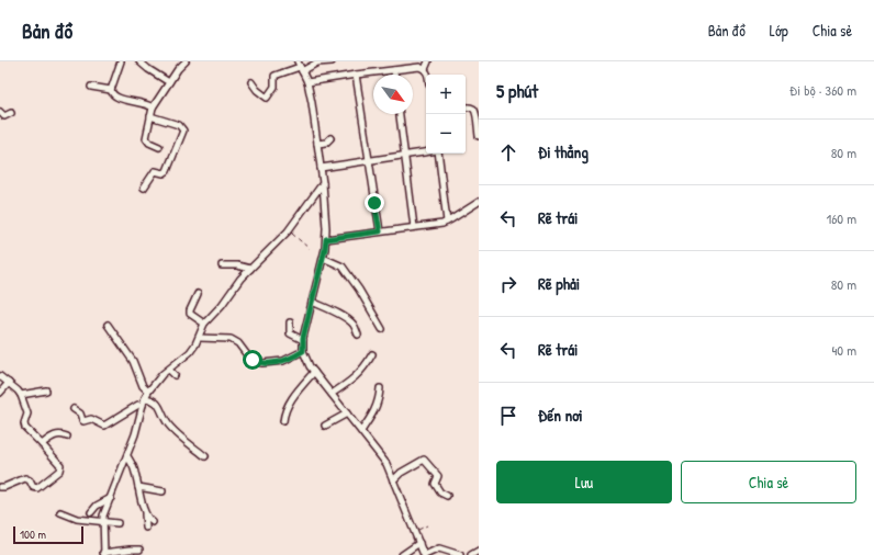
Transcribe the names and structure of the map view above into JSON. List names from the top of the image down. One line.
{"scale_bar":"100 m","north":"bottom right","page":{"header":"Bản đồ","nav":["Bản đồ","Lớp","Chia sẻ"],"heading":["5 phút","Đi bộ · 360 m"],"map_buttons":["+","−"],"list":[["Đi thẳng","80 m"],["Rẽ trái","160 m"],["Rẽ phải","80 m"],["Rẽ trái","40 m"],"Đến nơi"],"buttons":["Lưu","Chia sẻ"],"scale":"100 m"}}
